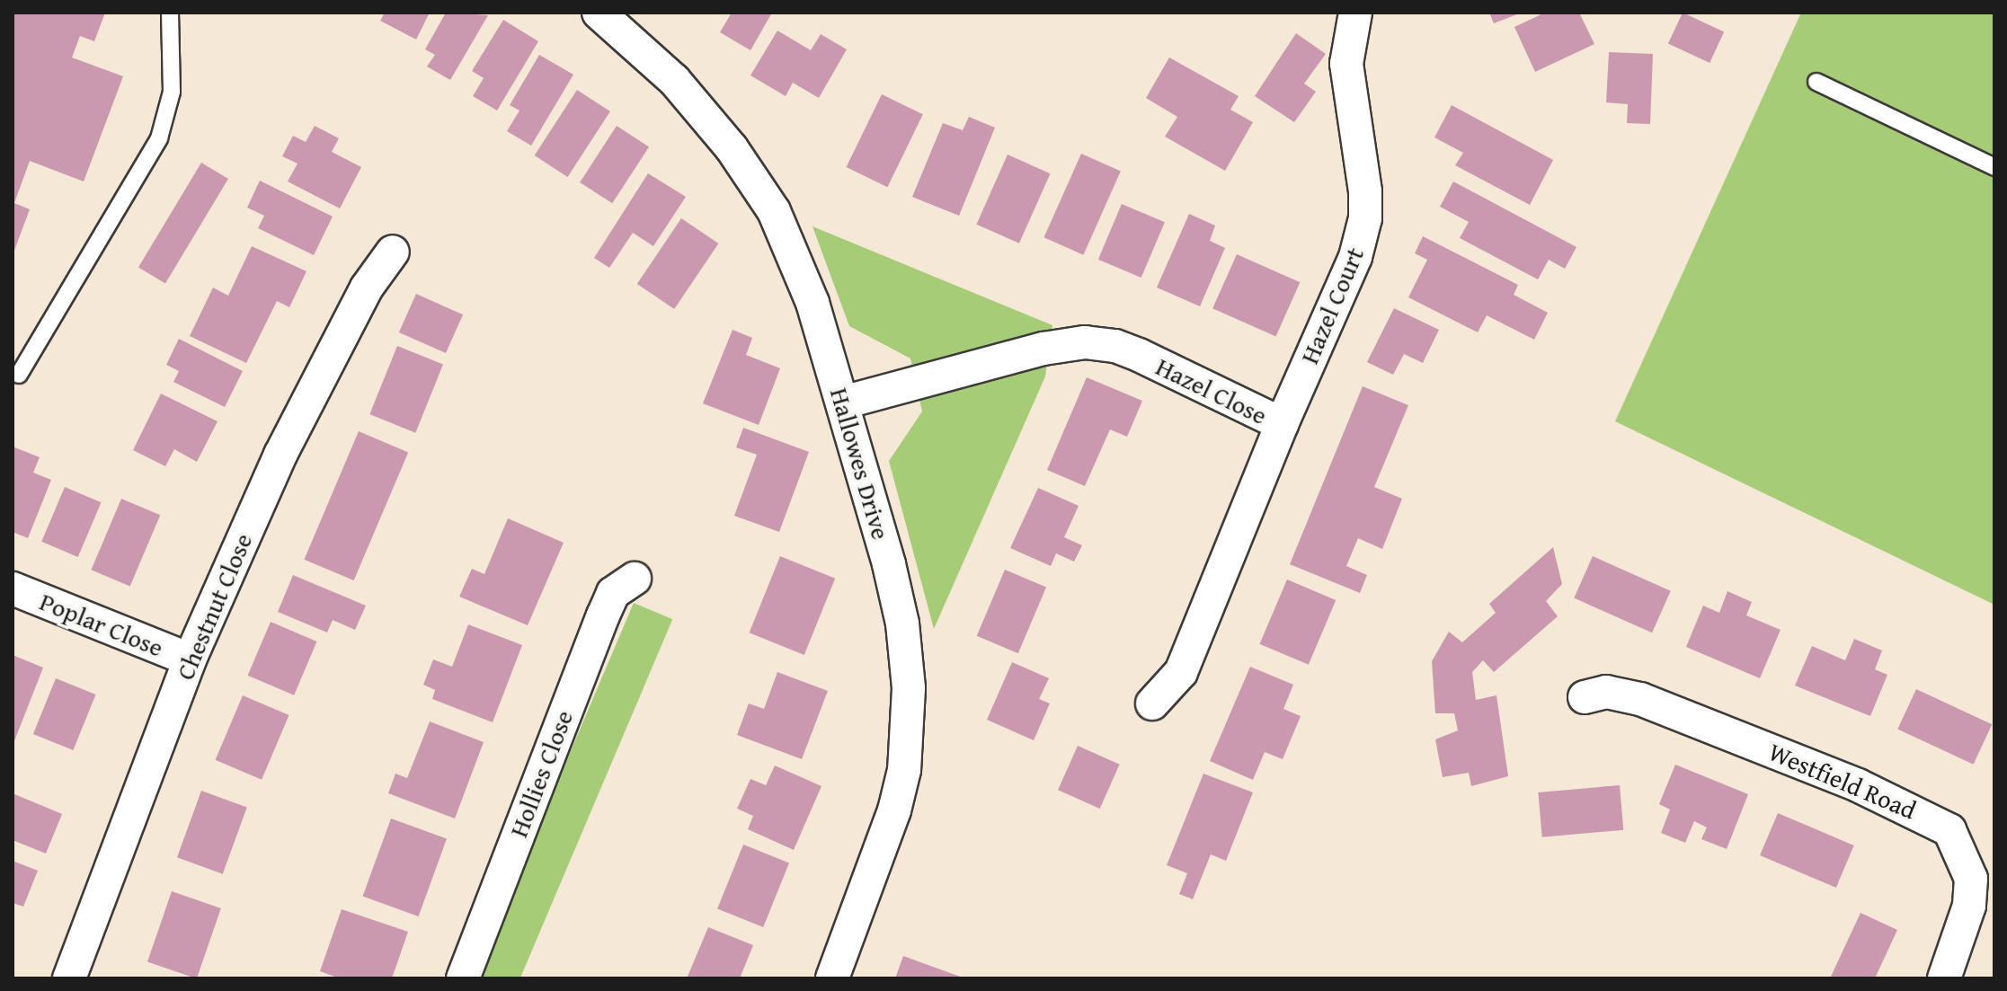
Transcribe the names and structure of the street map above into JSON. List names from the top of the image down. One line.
{"streets":{"street":["Hazel Court","Hazel Close","Hallowes Drive","Chestnut Close","Poplar Close","Hollies Close","Westfield Road"]},"crossings":[["Hazel Court","Hazel Close"],["Hazel Close","Hallowes Drive"],["Chestnut Close","Poplar Close"]]}
